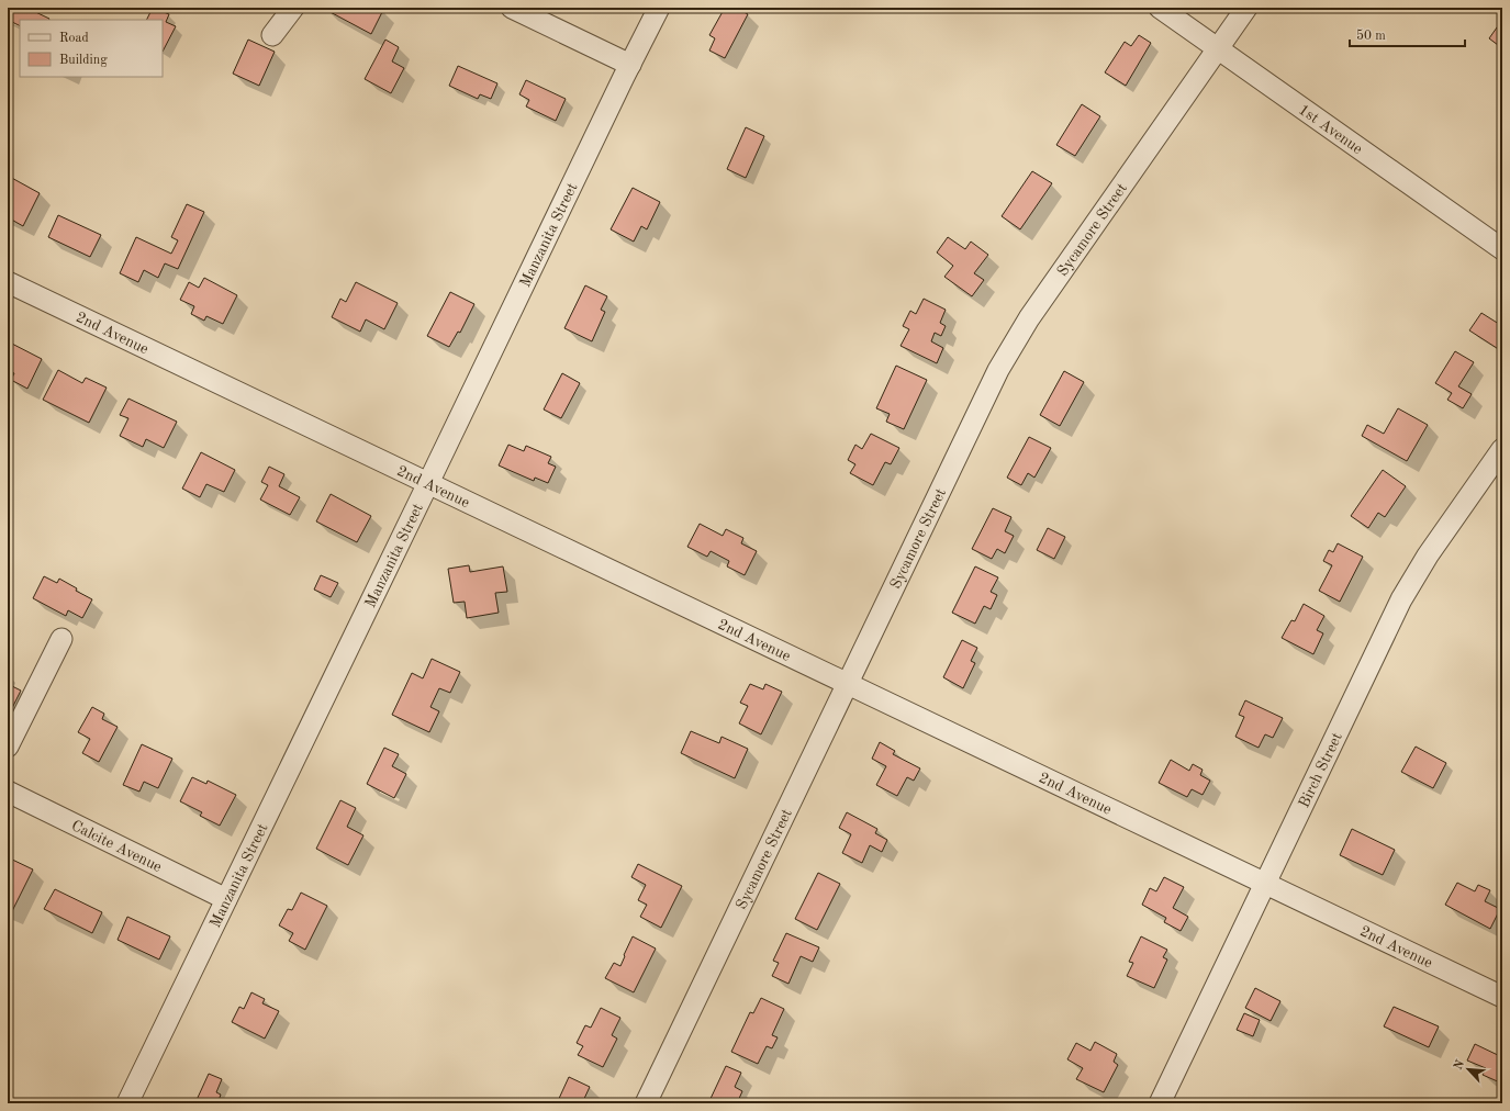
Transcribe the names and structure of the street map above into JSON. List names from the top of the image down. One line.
{"streets":{"street":["1st Avenue","Sycamore Street","Manzanita Street","2nd Avenue","Birch Street","Calcite Avenue"]},"crossings":[["1st Avenue","Sycamore Street"],["Sycamore Street","2nd Avenue"],["Manzanita Street","2nd Avenue"],["Manzanita Street","Calcite Avenue"],["2nd Avenue","Birch Street"]],"legend":["Road","Building"],"scale_bar":"50 m","north":"top left"}
